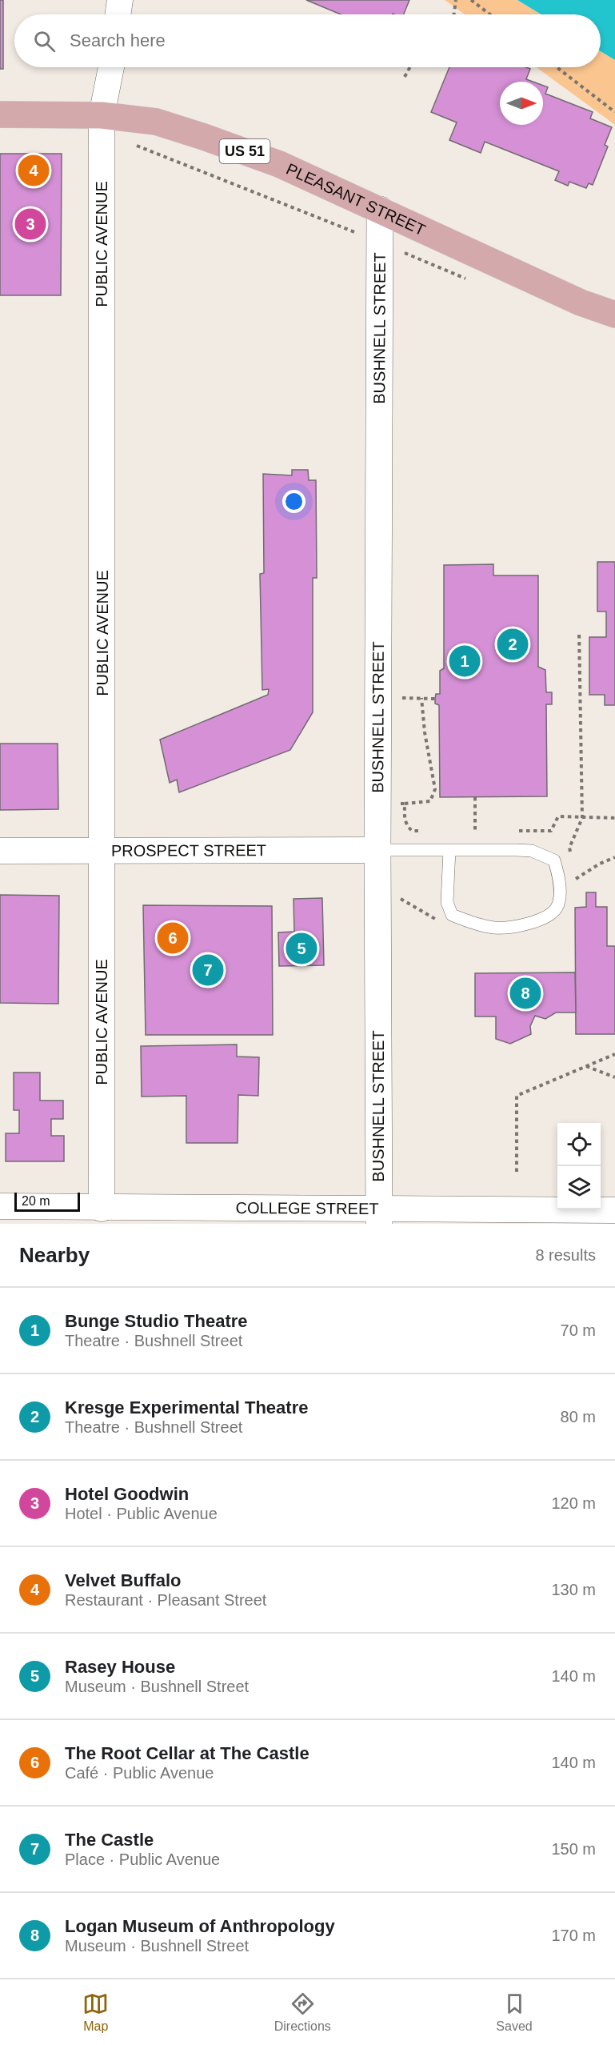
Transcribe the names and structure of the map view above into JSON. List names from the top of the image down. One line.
{"streets":{"main road":["US 51","PLEASANT STREET"],"street":["PUBLIC AVENUE","BUSHNELL STREET","PROSPECT STREET","COLLEGE STREET"]},"crossings":[["PLEASANT STREET","PUBLIC AVENUE"],["PLEASANT STREET","BUSHNELL STREET"],["PUBLIC AVENUE","PROSPECT STREET"],["PUBLIC AVENUE","COLLEGE STREET"],["BUSHNELL STREET","PROSPECT STREET"],["BUSHNELL STREET","COLLEGE STREET"]],"scale_bar":"20 m","north":"right","page":{"search":"Search here","pins":["4","3","2","1","6","5","7","8"],"scale":"20 m","heading":["Nearby","8 results"],"list":[{"mark":"1","name":"Bunge Studio Theatre","note":"Theatre · Bushnell Street","value":"70 m"},{"mark":"2","name":"Kresge Experimental Theatre","note":"Theatre · Bushnell Street","value":"80 m"},{"mark":"3","name":"Hotel Goodwin","note":"Hotel · Public Avenue","value":"120 m"},{"mark":"4","name":"Velvet Buffalo","note":"Restaurant · Pleasant Street","value":"130 m"},{"mark":"5","name":"Rasey House","note":"Museum · Bushnell Street","value":"140 m"},{"mark":"6","name":"The Root Cellar at The Castle","note":"Café · Public Avenue","value":"140 m"},{"mark":"7","name":"The Castle","note":"Place · Public Avenue","value":"150 m"},{"mark":"8","name":"Logan Museum of Anthropology","note":"Museum · Bushnell Street","value":"170 m"}],"nav":["Map","Directions","Saved"]}}
